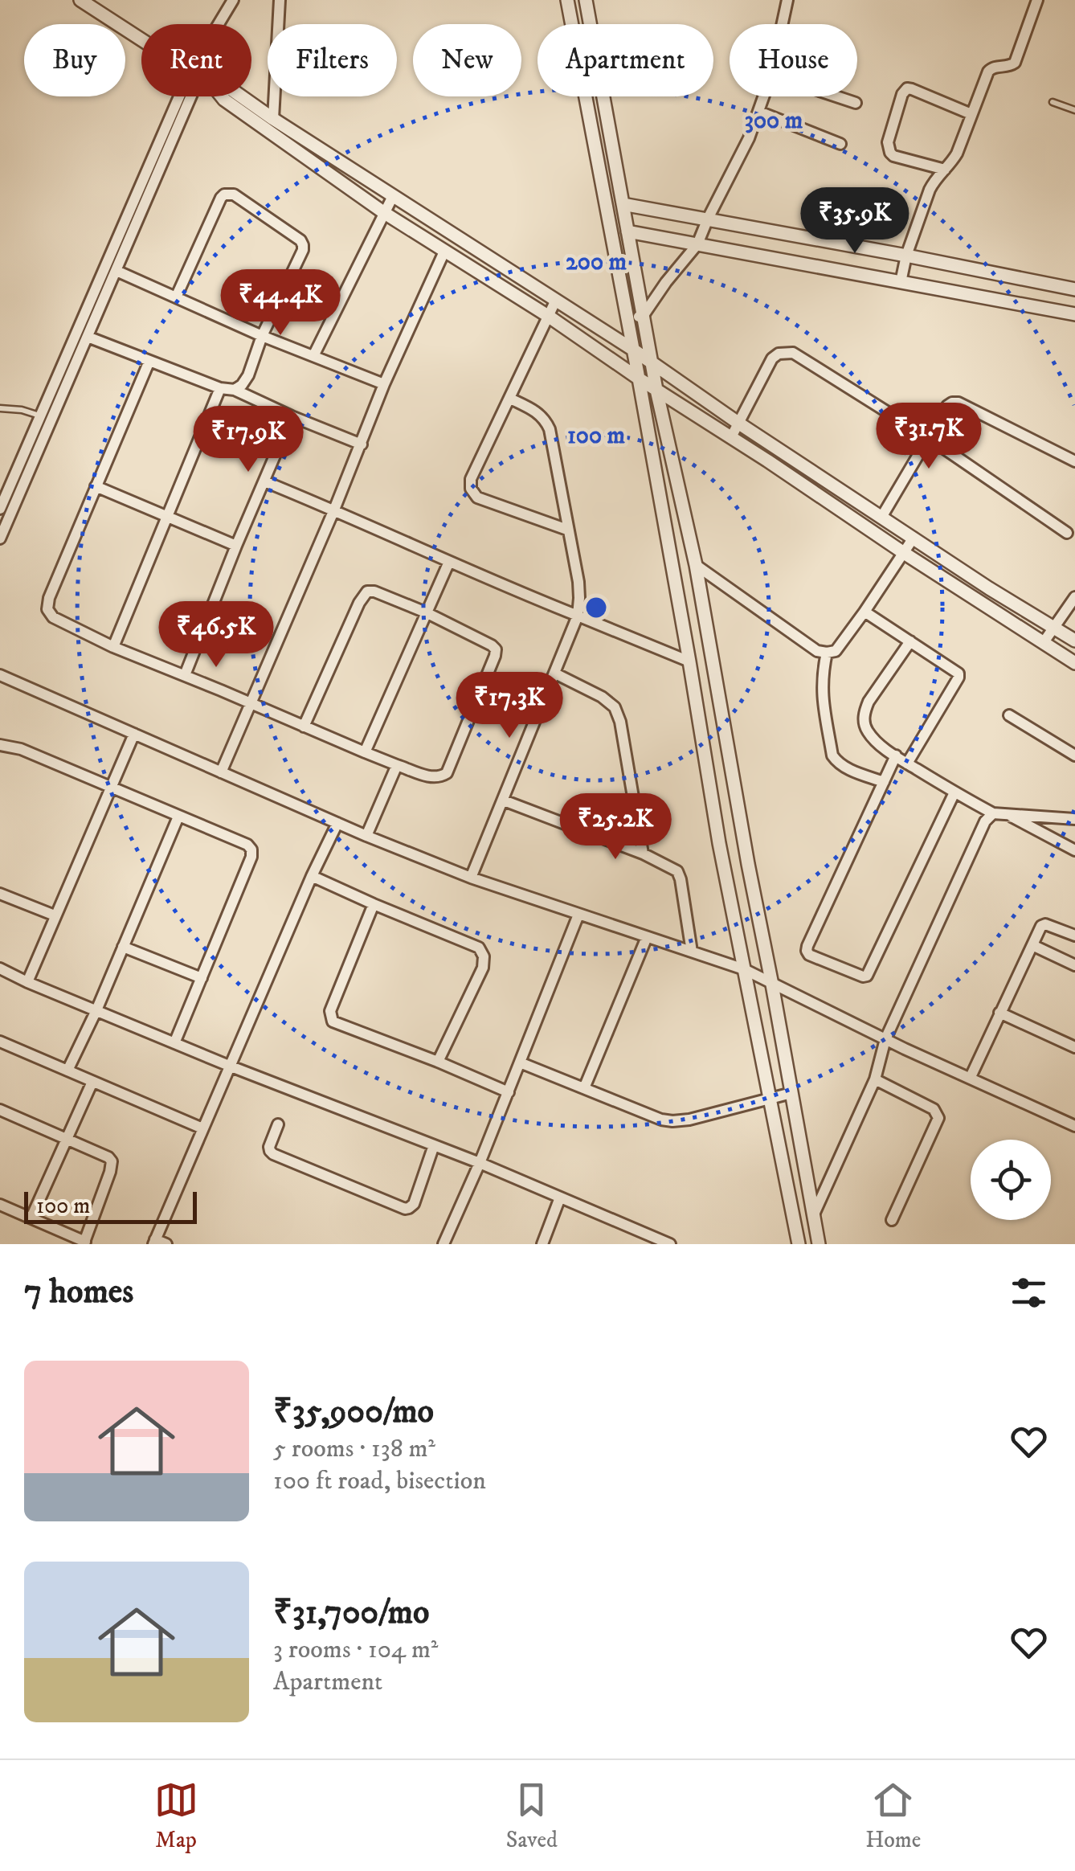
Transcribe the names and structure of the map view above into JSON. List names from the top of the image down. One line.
{"scale_bar":"100 m","page":{"chip":["Buy","Rent","Filters","New","Apartment","House"],"price":["₹35.9K","₹44.4K","₹31.7K","₹17.9K","₹46.5K","₹17.3K","₹25.2K"],"scale":"100 m","heading":"7 homes","list":[{"name":"₹35,900/mo","note":"5 rooms · 138 m² · 100 ft road, bisection"},{"name":"₹31,700/mo","note":"3 rooms · 104 m² · Apartment"}],"tabs":["Map","Saved","Home"]},"rings":["300 m","200 m","100 m"]}
